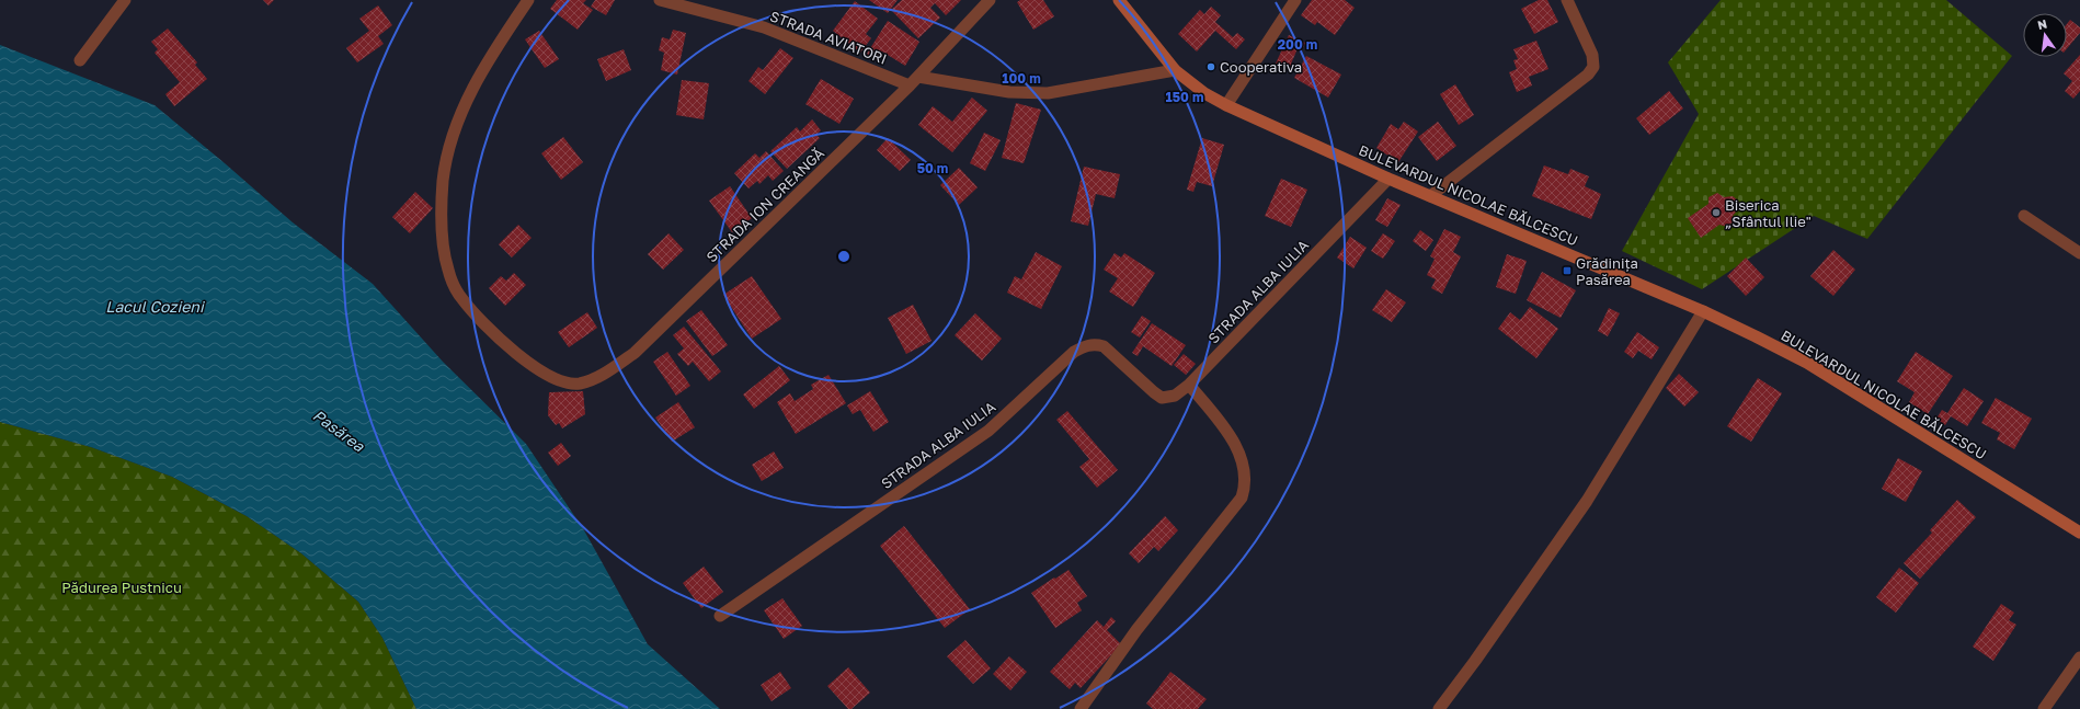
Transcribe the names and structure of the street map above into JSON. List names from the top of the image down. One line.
{"streets":{"main road":["BULEVARDUL NICOLAE BĂLCESCU"],"street":["STRADA AVIATORI","STRADA ION CREANGĂ","STRADA ALBA IULIA"]},"crossings":[["STRADA AVIATORI","BULEVARDUL NICOLAE BĂLCESCU"],["STRADA AVIATORI","STRADA ION CREANGĂ"],["BULEVARDUL NICOLAE BĂLCESCU","STRADA ALBA IULIA"]],"water":["Lacul Cozieni","Pasărea"],"parks":["Pădurea Pustnicu"],"places":{"other":["Cooperativa","Biserica „Sfântul Ilie\""],"transit":["Grădinița Pasărea"]},"north":"top","rings":["200 m","100 m","150 m","50 m"]}
